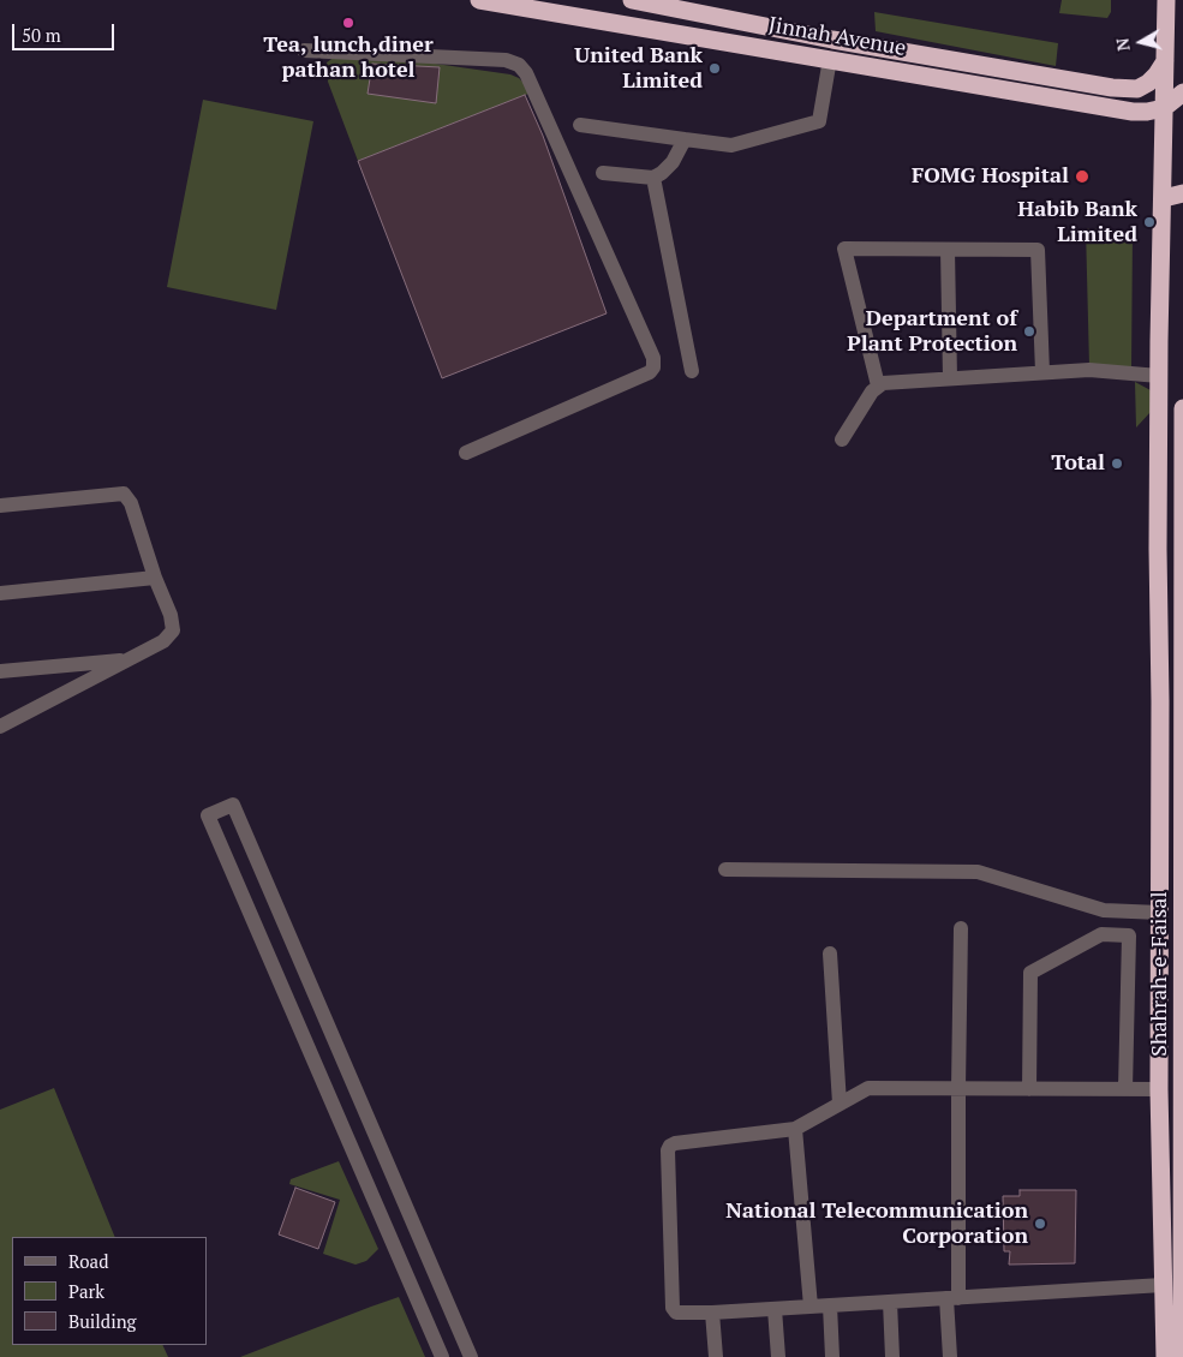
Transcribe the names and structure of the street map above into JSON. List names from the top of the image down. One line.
{"streets":{"highway":["Jinnah Avenue","Shahrah-e-Faisal"]},"places":["Tea, lunch,diner pathan hotel","United Bank Limited","FOMG Hospital","Habib Bank Limited","Department of Plant Protection","Total","National Telecommunication Corporation"],"legend":["Road","Park","Building"],"scale_bar":"50 m","north":"left"}
